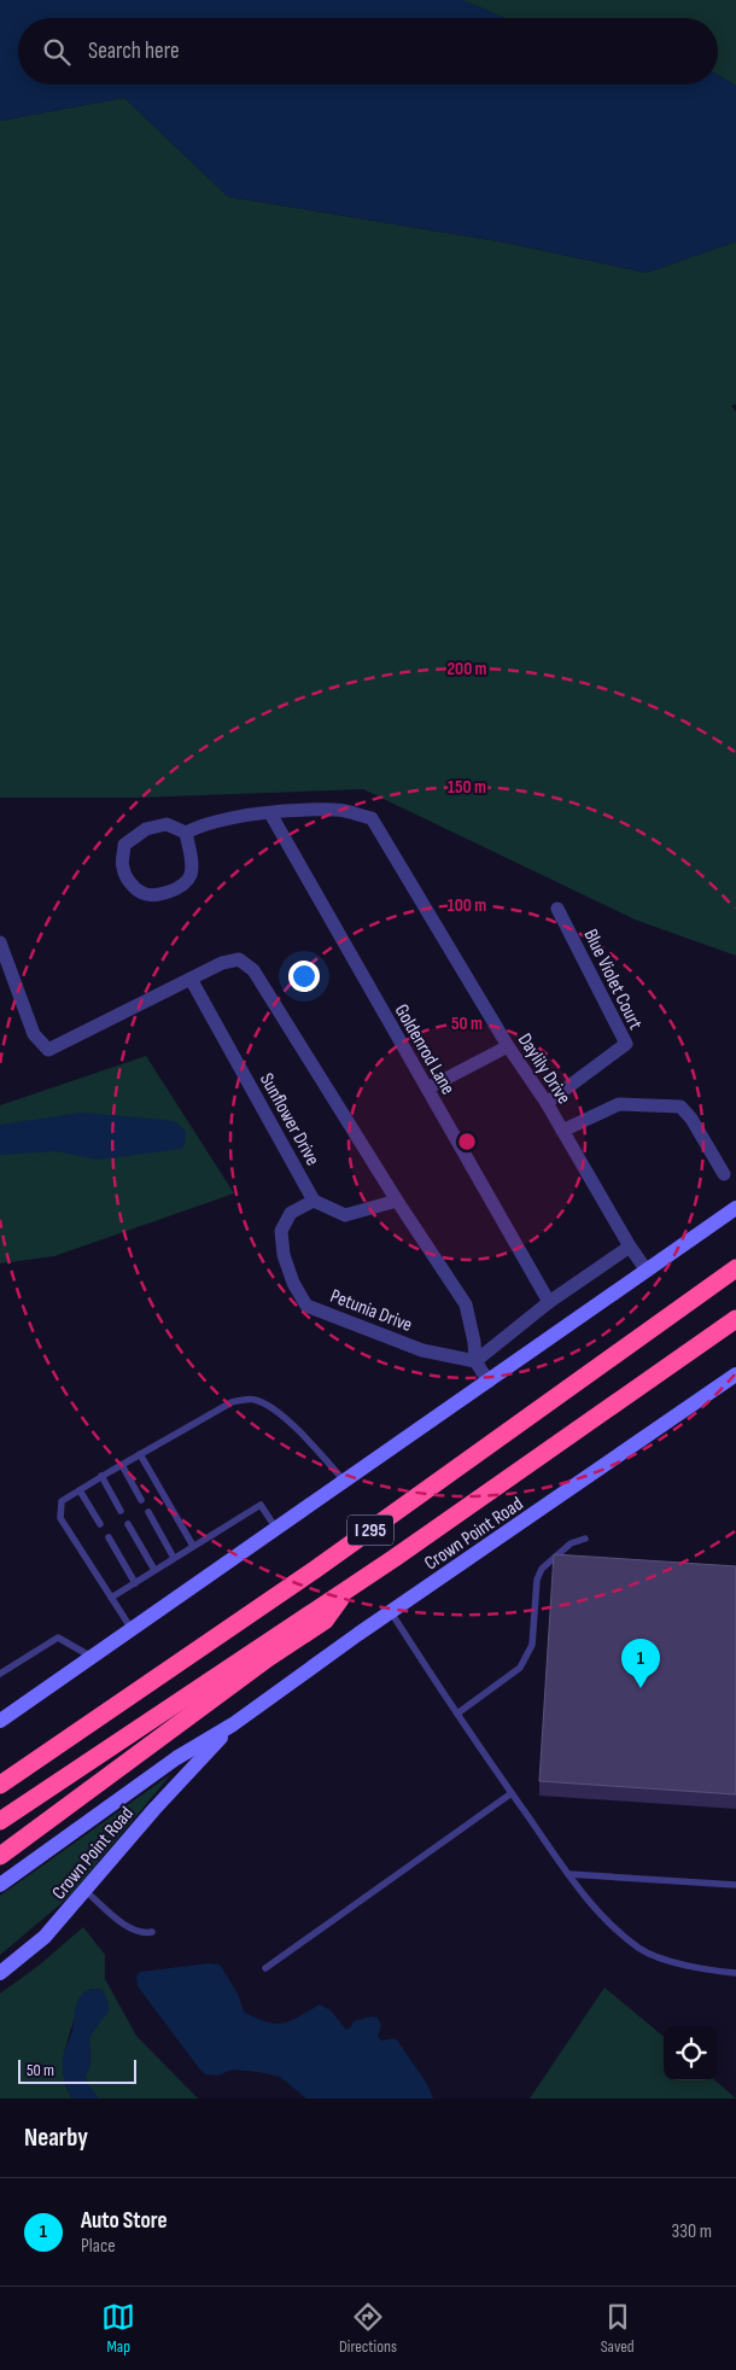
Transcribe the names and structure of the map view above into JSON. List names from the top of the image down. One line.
{"streets":{"highway":["I 295"],"main road":["Crown Point Road"],"street":["Blue Violet Court","Goldenrod Lane","Daylily Drive","Sunflower Drive","Petunia Drive"]},"crossings":[["Blue Violet Court","Daylily Drive"],["Goldenrod Lane","Daylily Drive"],["Sunflower Drive","Petunia Drive"]],"scale_bar":"50 m","page":{"search":"Search here","pins":"1","scale":"50 m","heading":"Nearby","list":[{"mark":"1","name":"Auto Store","note":"Place","value":"330 m"}],"nav":["Map","Directions","Saved"]},"rings":["200 m","150 m","100 m","50 m"]}
